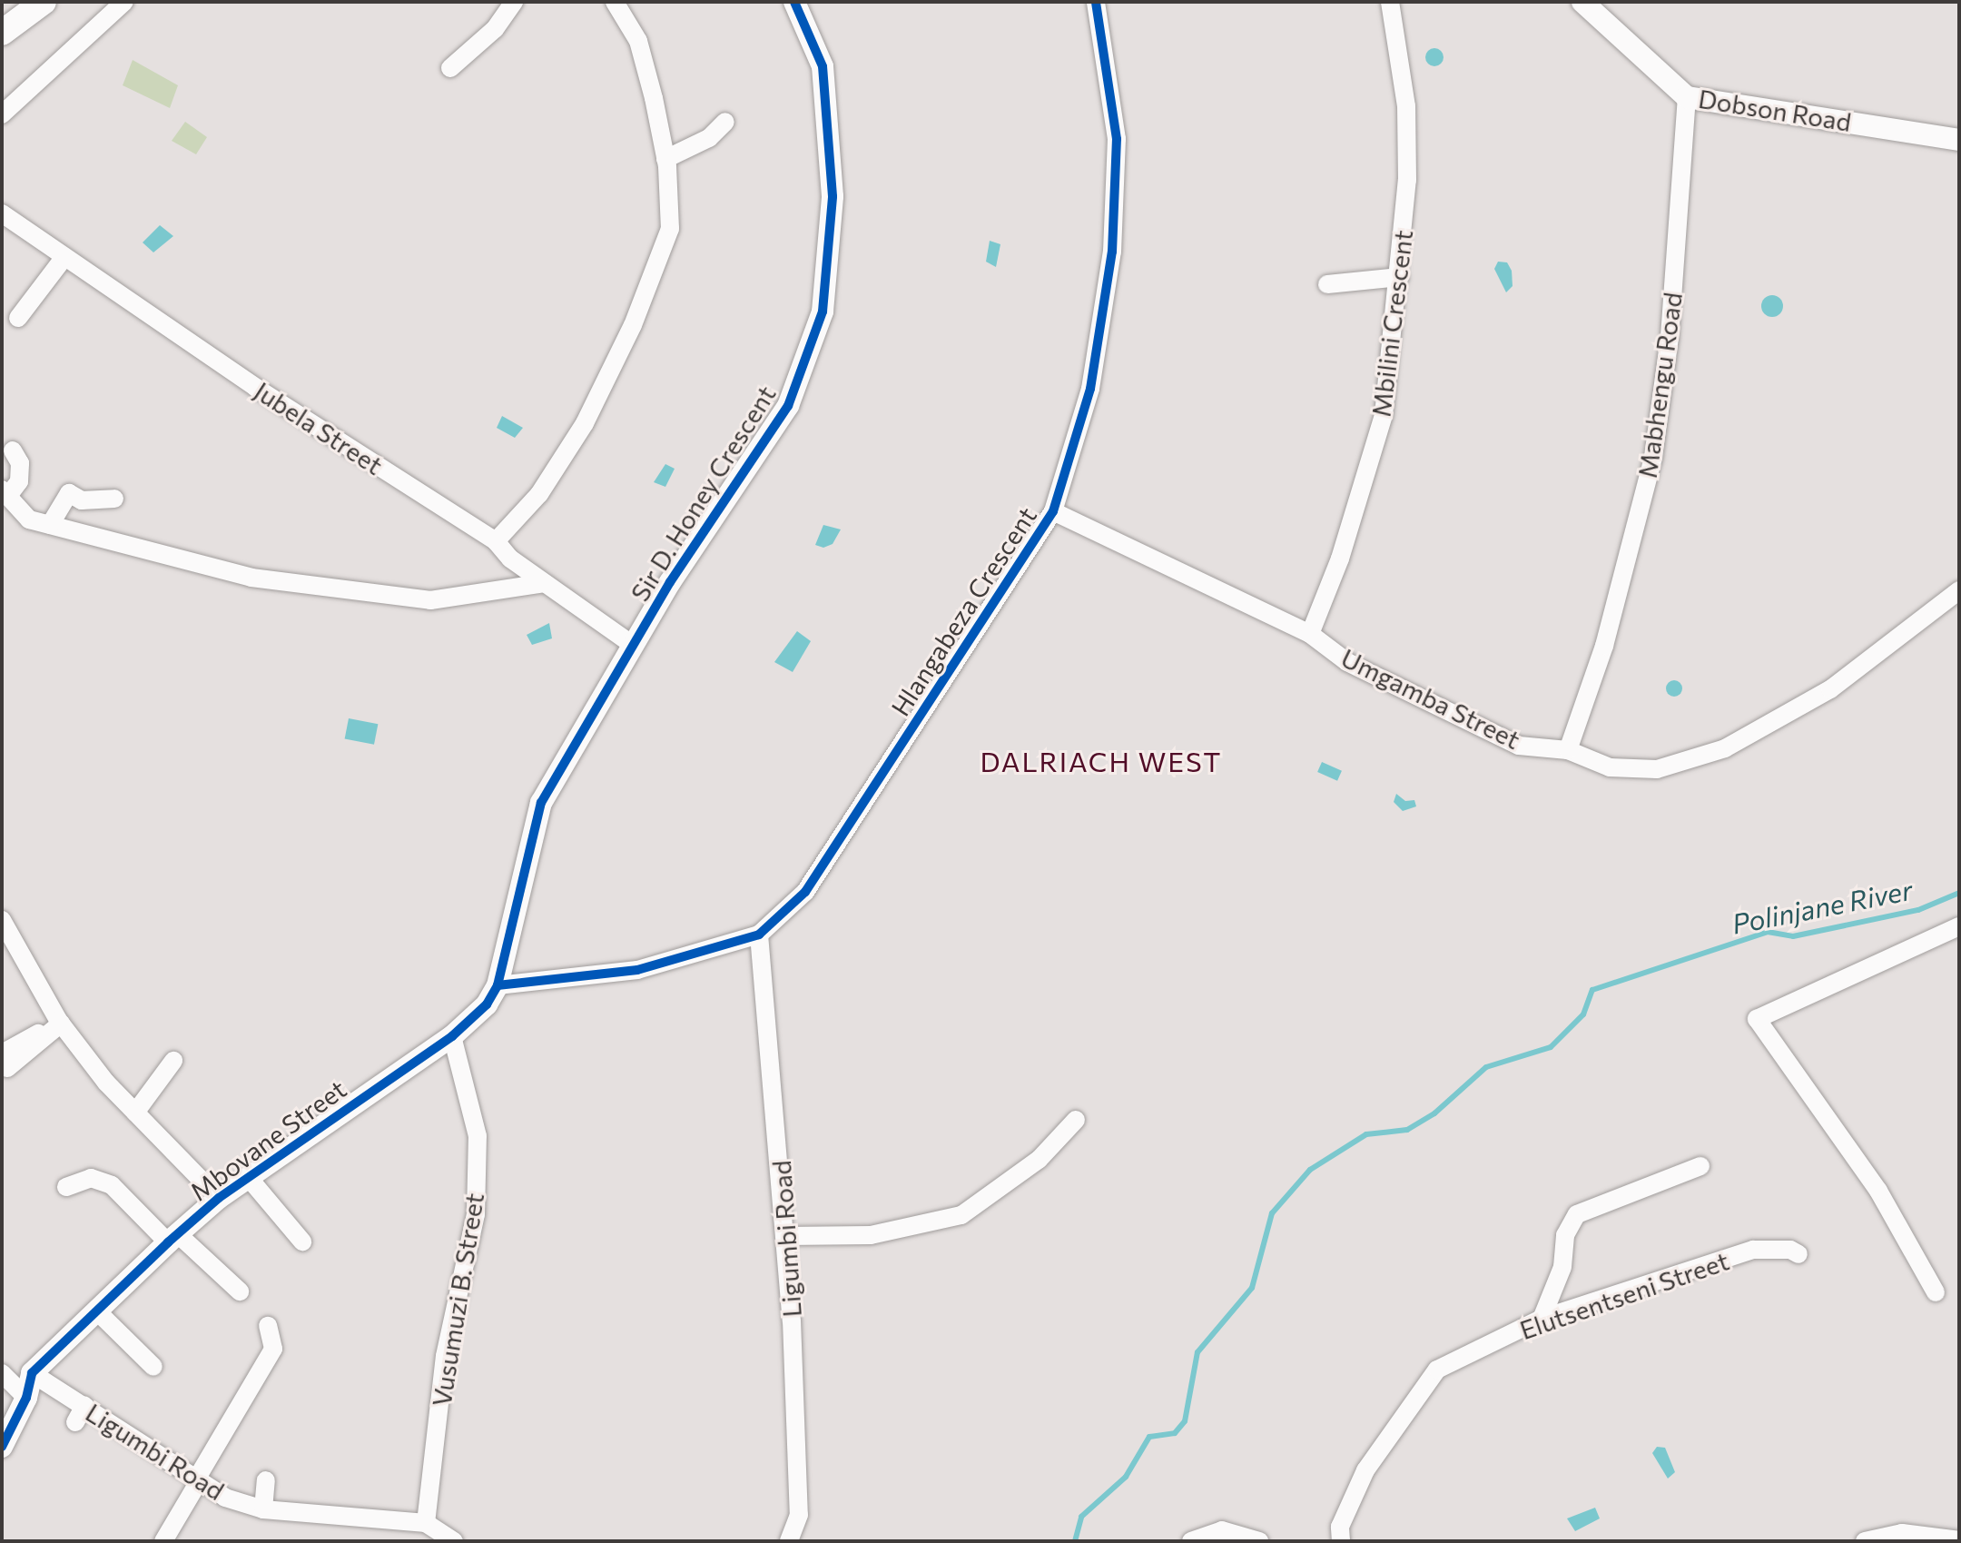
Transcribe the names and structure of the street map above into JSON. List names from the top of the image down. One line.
{"streets":{"street":["Dobson Road","Mbilini Crescent","Mabhengu Road","Jubela Street","Sir D. Honey Crescent","Hlangabeza Crescent","Umgamba Street","Mbovane Street","Ligumbi Road","Elutsentseni Street","Vusumuzi B. Street"]},"crossings":[["Dobson Road","Mabhengu Road"],["Mbilini Crescent","Umgamba Street"],["Mabhengu Road","Umgamba Street"],["Jubela Street","Sir D. Honey Crescent"],["Sir D. Honey Crescent","Hlangabeza Crescent"],["Sir D. Honey Crescent","Mbovane Street"],["Hlangabeza Crescent","Umgamba Street"],["Hlangabeza Crescent","Mbovane Street"],["Hlangabeza Crescent","Ligumbi Road"],["Mbovane Street","Ligumbi Road"],["Mbovane Street","Vusumuzi B. Street"],["Ligumbi Road","Vusumuzi B. Street"]],"districts":["DALRIACH WEST"],"water":["Polinjane River"]}
